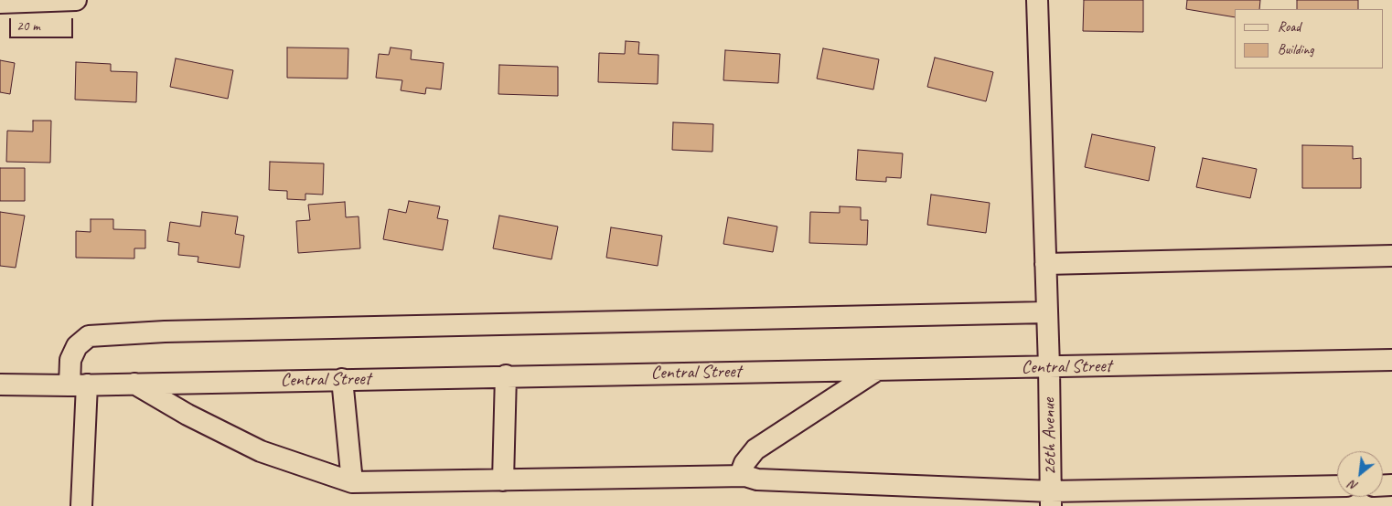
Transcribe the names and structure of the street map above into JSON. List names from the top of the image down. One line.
{"streets":{"street":["Central Street","26th Avenue"]},"crossings":[["Central Street","26th Avenue"]],"legend":["Road","Building"],"scale_bar":"20 m","north":"bottom left"}
